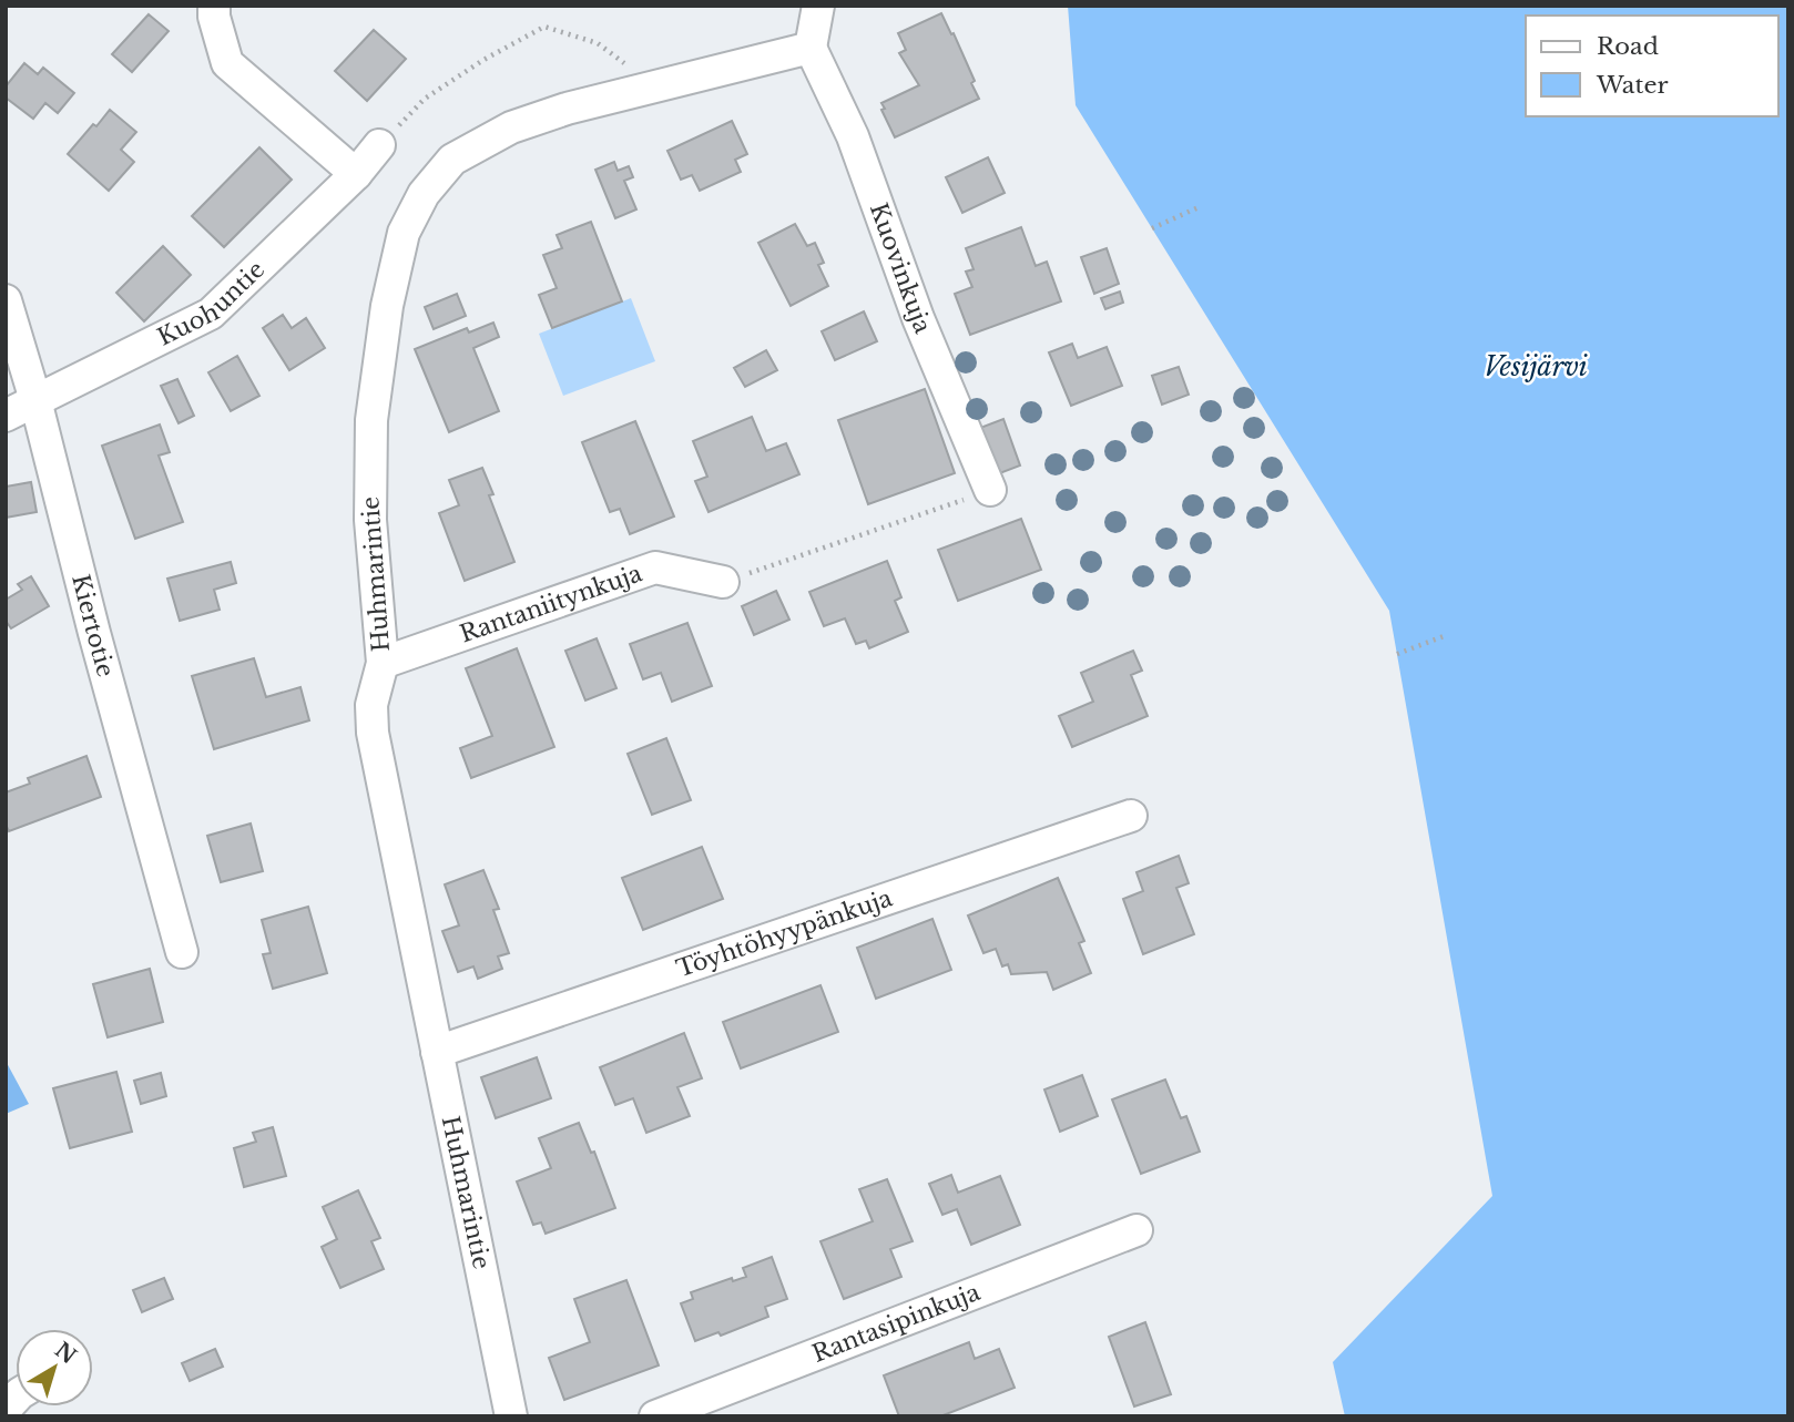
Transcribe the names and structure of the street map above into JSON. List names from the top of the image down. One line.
{"streets":{"street":["Kuovinkuja","Kuohuntie","Huhmarintie","Rantaniitynkuja","Kiertotie","Töyhtöhyypänkuja","Rantasipinkuja"]},"crossings":[["Kuovinkuja","Huhmarintie"],["Kuohuntie","Kiertotie"],["Huhmarintie","Rantaniitynkuja"],["Huhmarintie","Töyhtöhyypänkuja"]],"water":["Vesijärvi"],"legend":["Road","Water"],"north":"top right"}
